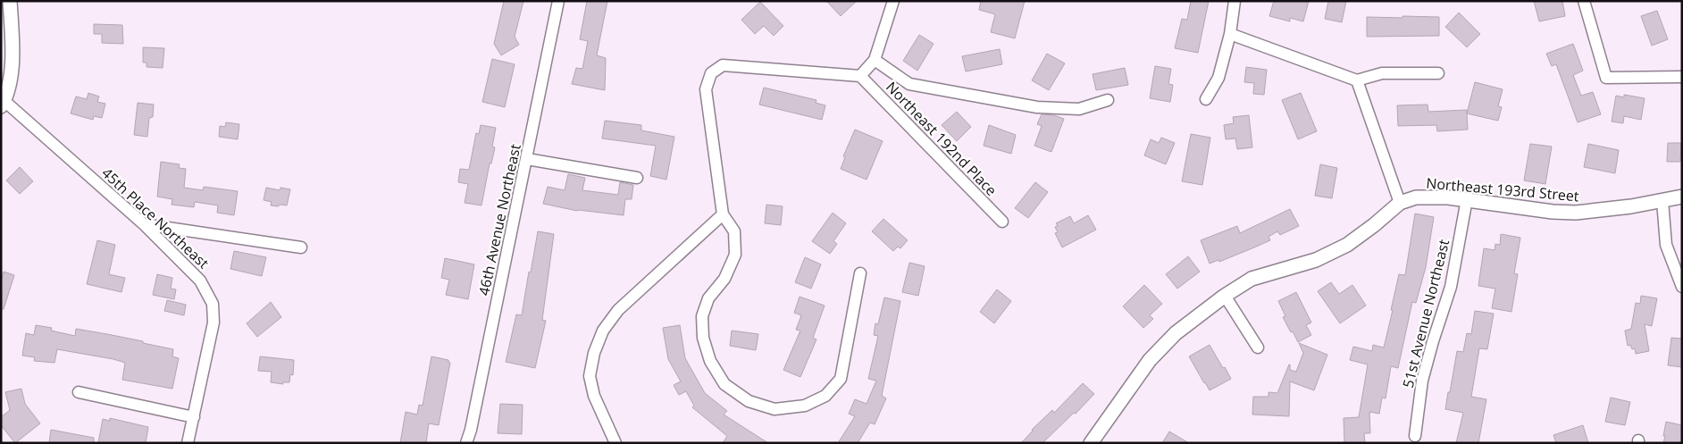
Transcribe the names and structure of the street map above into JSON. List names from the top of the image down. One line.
{"streets":{"street":["Northeast 192nd Place","Northeast 193rd Street","45th Place Northeast","46th Avenue Northeast","51st Avenue Northeast"]},"crossings":[["Northeast 193rd Street","51st Avenue Northeast"]]}
